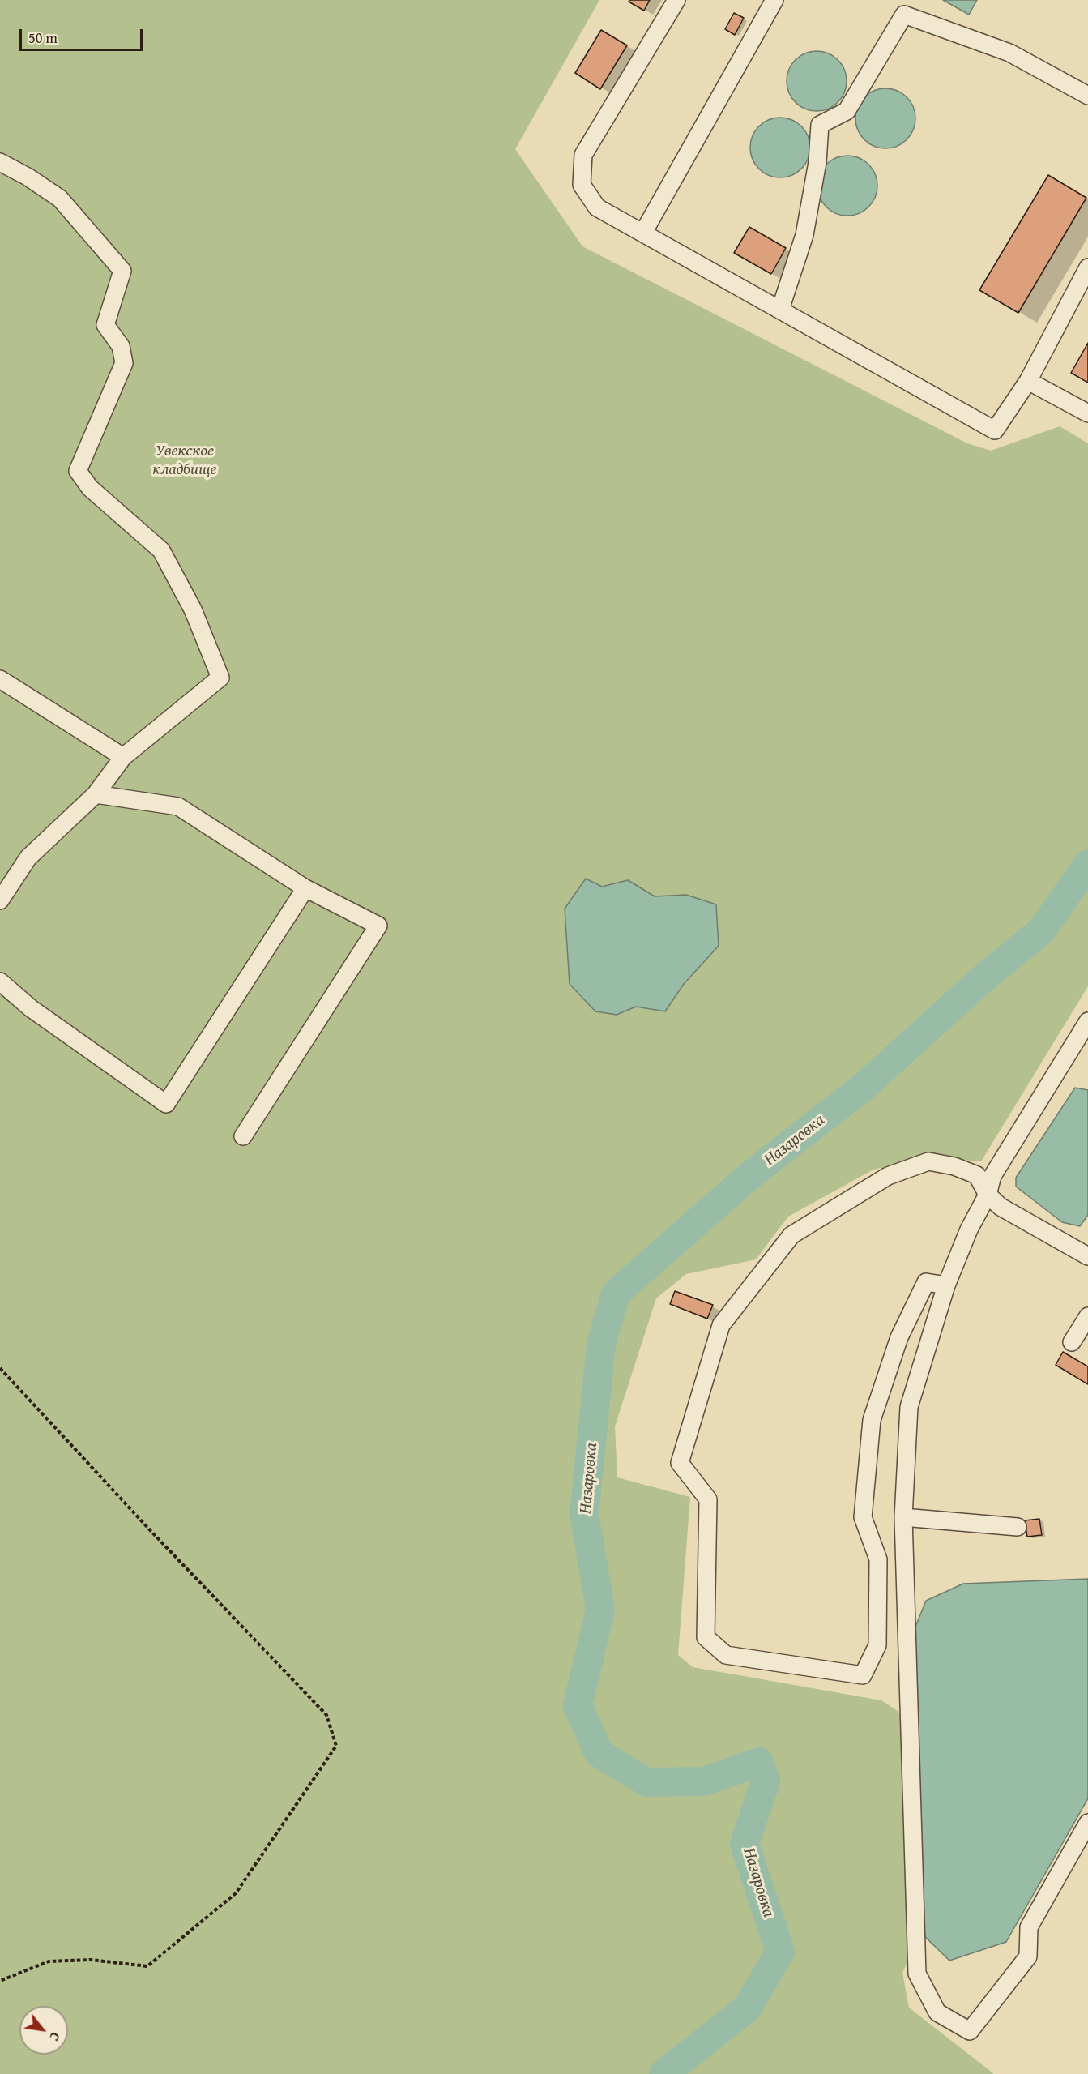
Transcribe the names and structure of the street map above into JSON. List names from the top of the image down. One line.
{"water":["Назаровка"],"parks":["Увекское кладбище"],"scale_bar":"50 m","north":"bottom right"}
